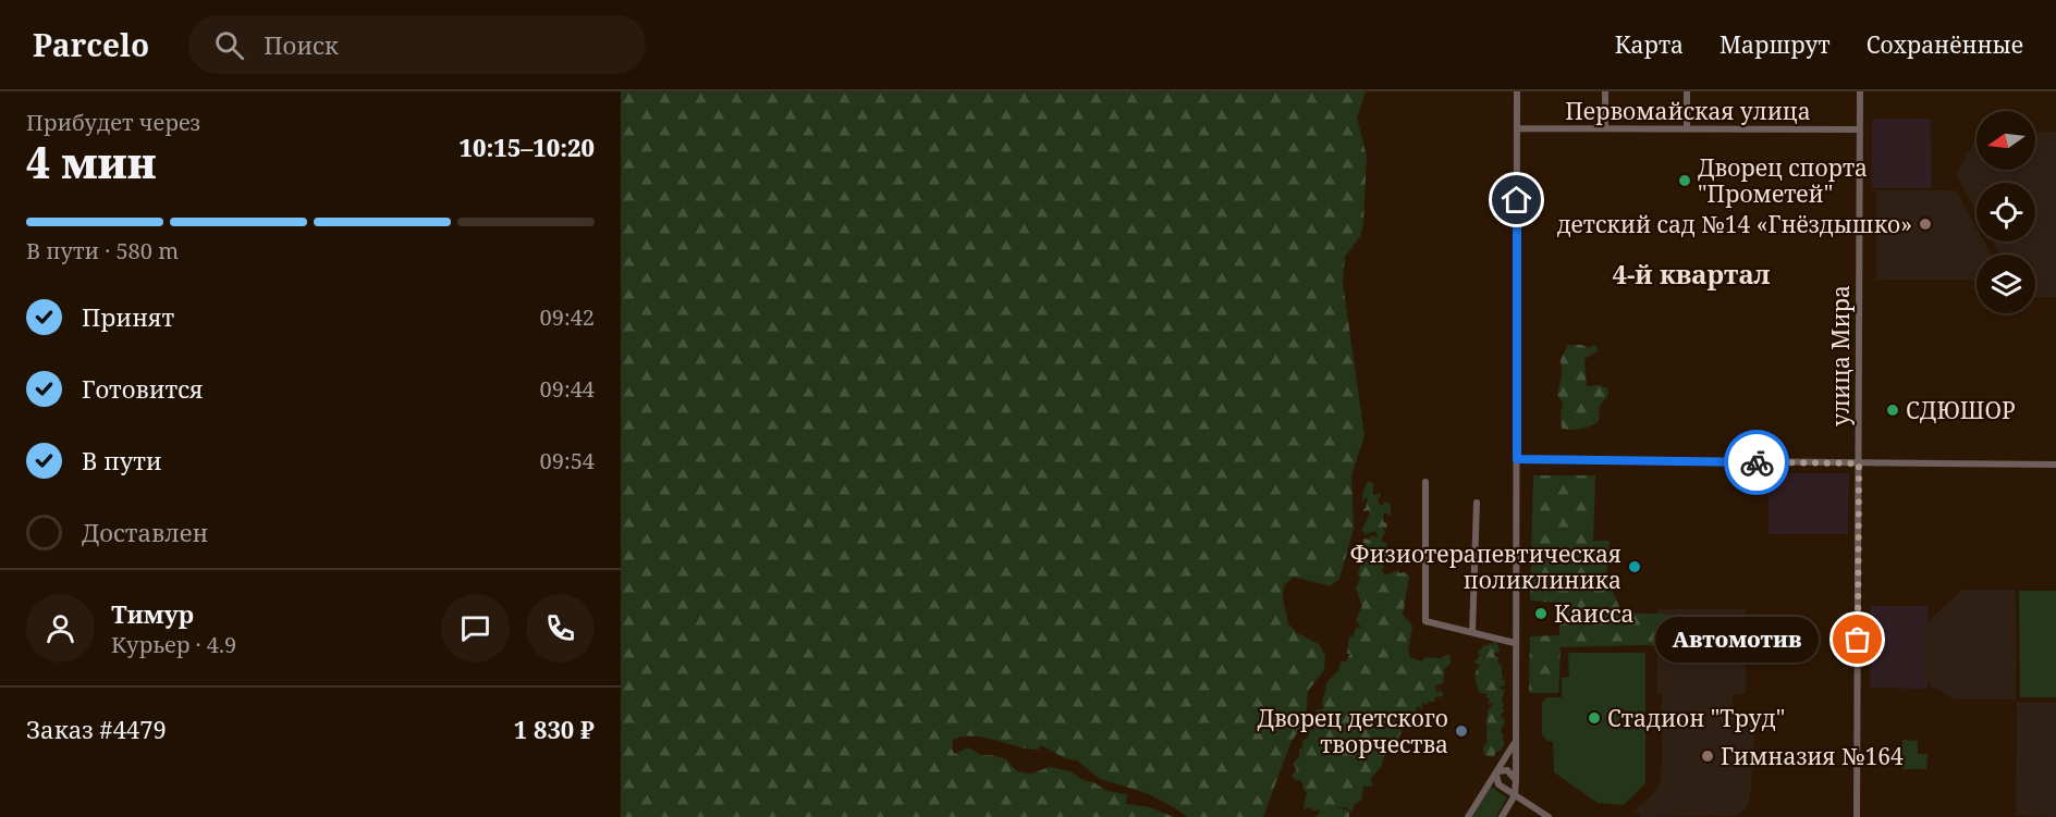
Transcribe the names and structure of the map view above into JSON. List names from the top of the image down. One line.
{"streets":{"street":["Первомайская улица","улица Мира"]},"crossings":[["Первомайская улица","улица Мира"]],"districts":["4-й квартал"],"places":["Дворец спорта \"Прометей\"","детский сад №14 «Гнёздышко»","СДЮШОР","Физиотерапевтическая поликлиника","Каисса","Автомотив","Стадион \"Труд\"","Дворец детского творчества","Гимназия №164"],"north":"left","page":{"header":"Parcelo","search":"Поиск","nav":["Карта","Маршрут","Сохранённые"],"heading":["4 мин","Прибудет через","10:15–10:20"],"panel":["Тимур","Курьер · 4.9","Заказ #4479","1 830 ₽"],"bar":"В пути · 580 m","list":[["Принят","09:42"],["Готовится","09:44"],["В пути","09:54"],"Доставлен"],"bubble":"Автомотив"}}
